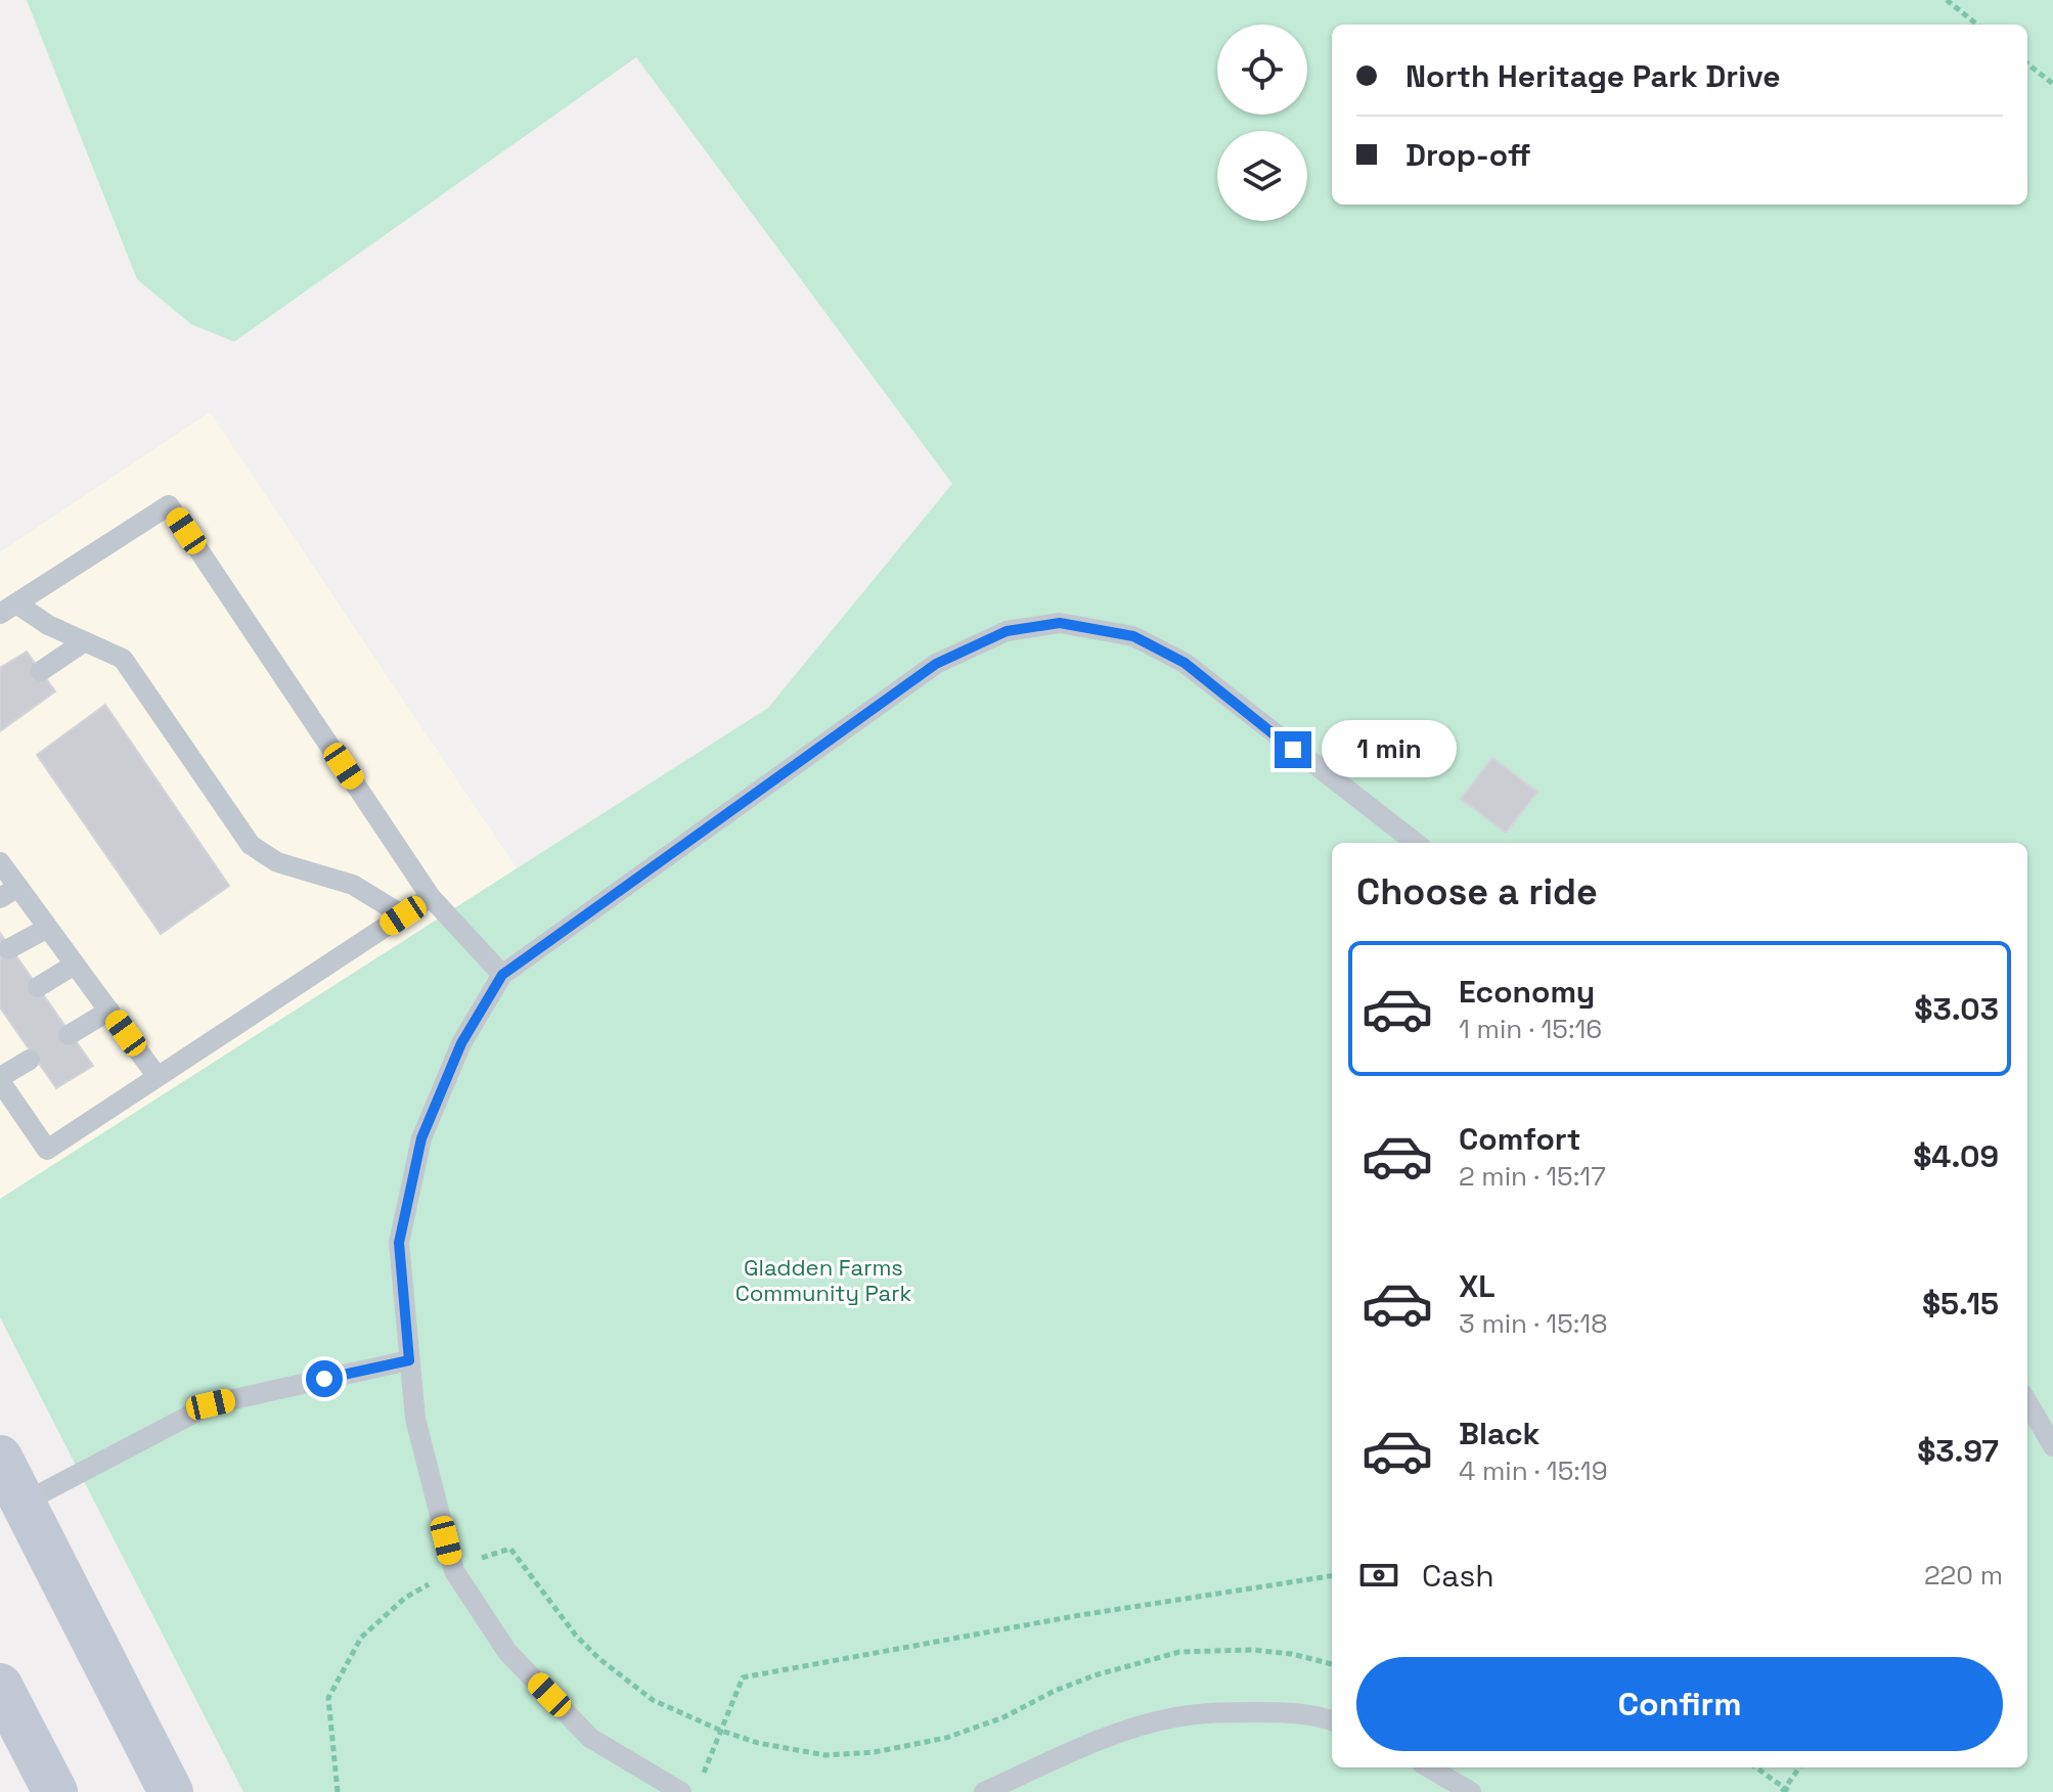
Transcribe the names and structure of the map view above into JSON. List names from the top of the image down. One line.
{"parks":["Gladden Farms Community Park"],"page":{"banner":["North Heritage Park Drive","Drop-off"],"bubble":"1 min","heading":"Choose a ride","list":[{"name":"Economy","note":"1 min · 15:16","value":"$3.03"},{"name":"Comfort","note":"2 min · 15:17","value":"$4.09"},{"name":"XL","note":"3 min · 15:18","value":"$5.15"},{"name":"Black","note":"4 min · 15:19","value":"$3.97"}],"pay":["Cash","220 m"],"buttons":"Confirm"}}
